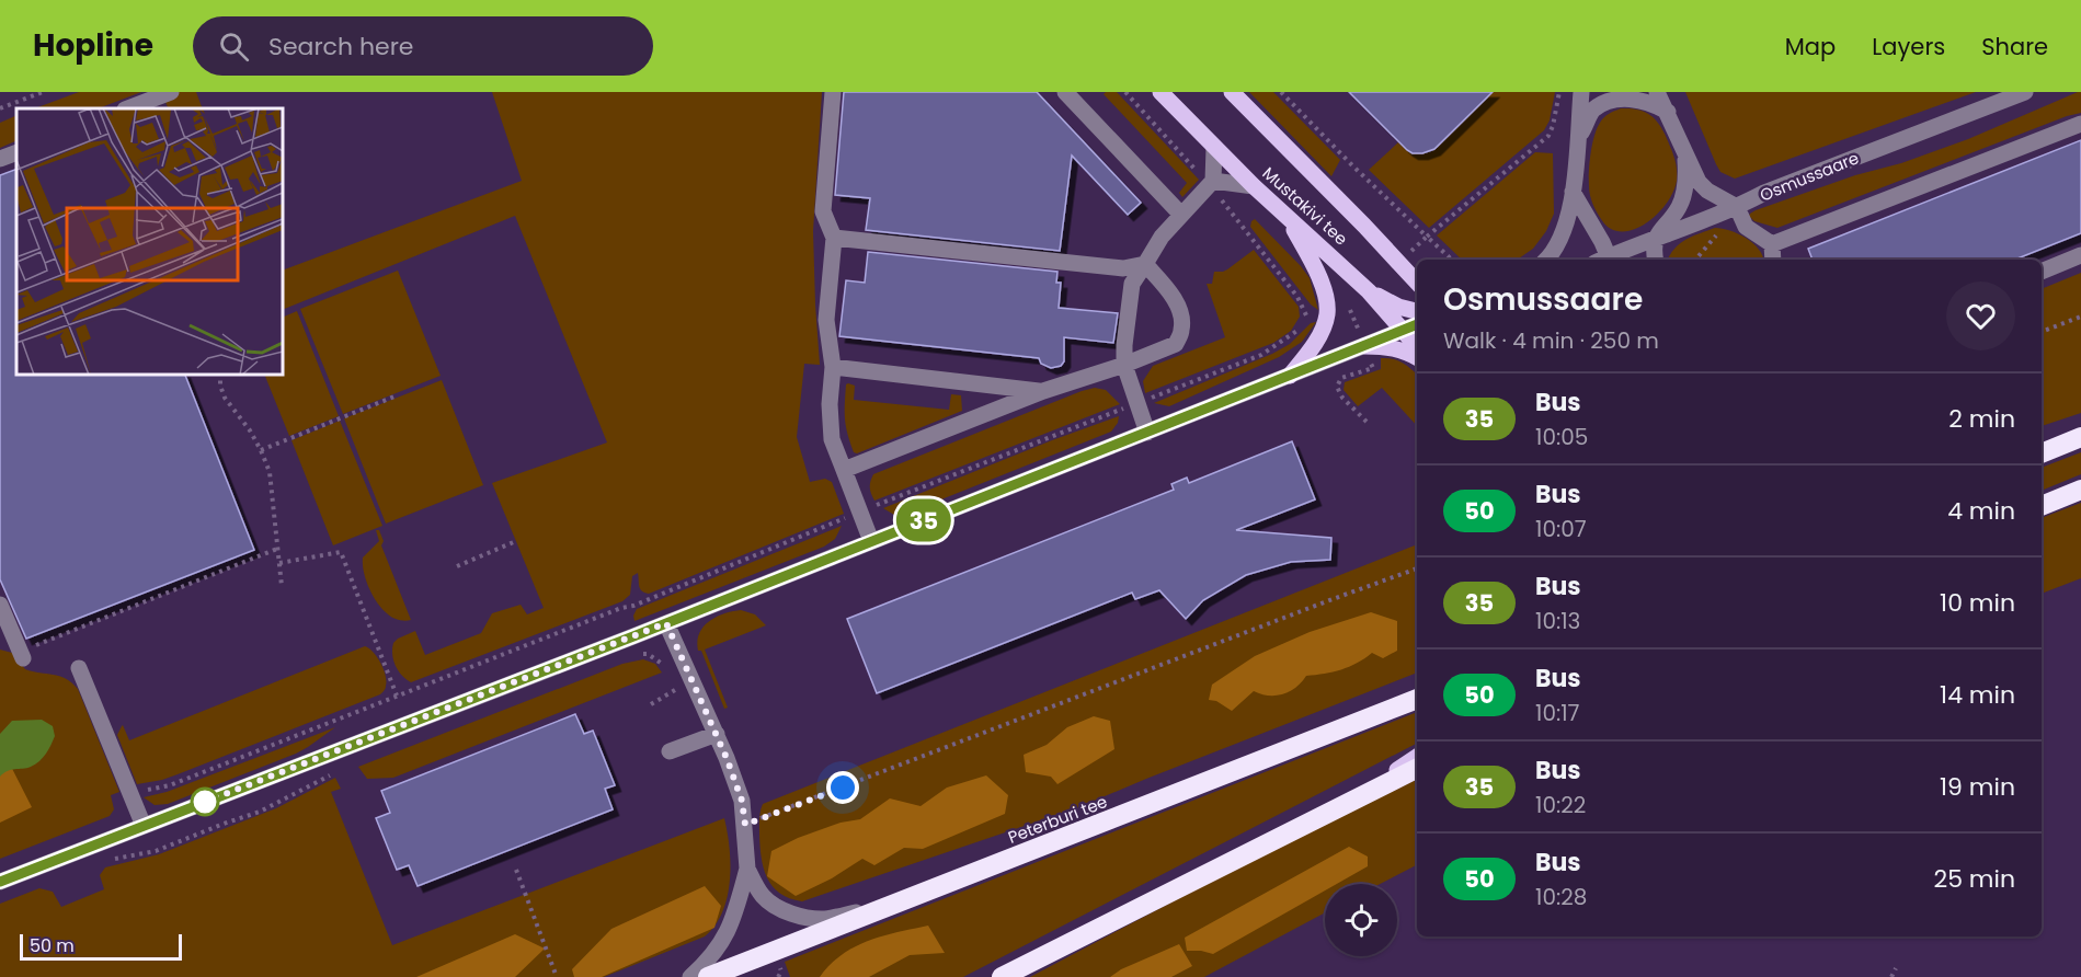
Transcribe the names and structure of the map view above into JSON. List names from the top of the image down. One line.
{"streets":{"highway":["Peterburi tee"],"main road":["Mustakivi tee"],"street":["Osmussaare"]},"lines":["bus line 35"],"scale_bar":"50 m","page":{"header":"Hopline","search":"Search here","nav":["Map","Layers","Share"],"on_map":"35","heading":["Osmussaare","Walk · 4 min · 250 m"],"list":[{"mark":"35","name":"Bus","note":"10:05","value":"2 min"},{"mark":"50","name":"Bus","note":"10:07","value":"4 min"},{"mark":"35","name":"Bus","note":"10:13","value":"10 min"},{"mark":"50","name":"Bus","note":"10:17","value":"14 min"},{"mark":"35","name":"Bus","note":"10:22","value":"19 min"},{"mark":"50","name":"Bus","note":"10:28","value":"25 min"}],"scale":"50 m"}}
